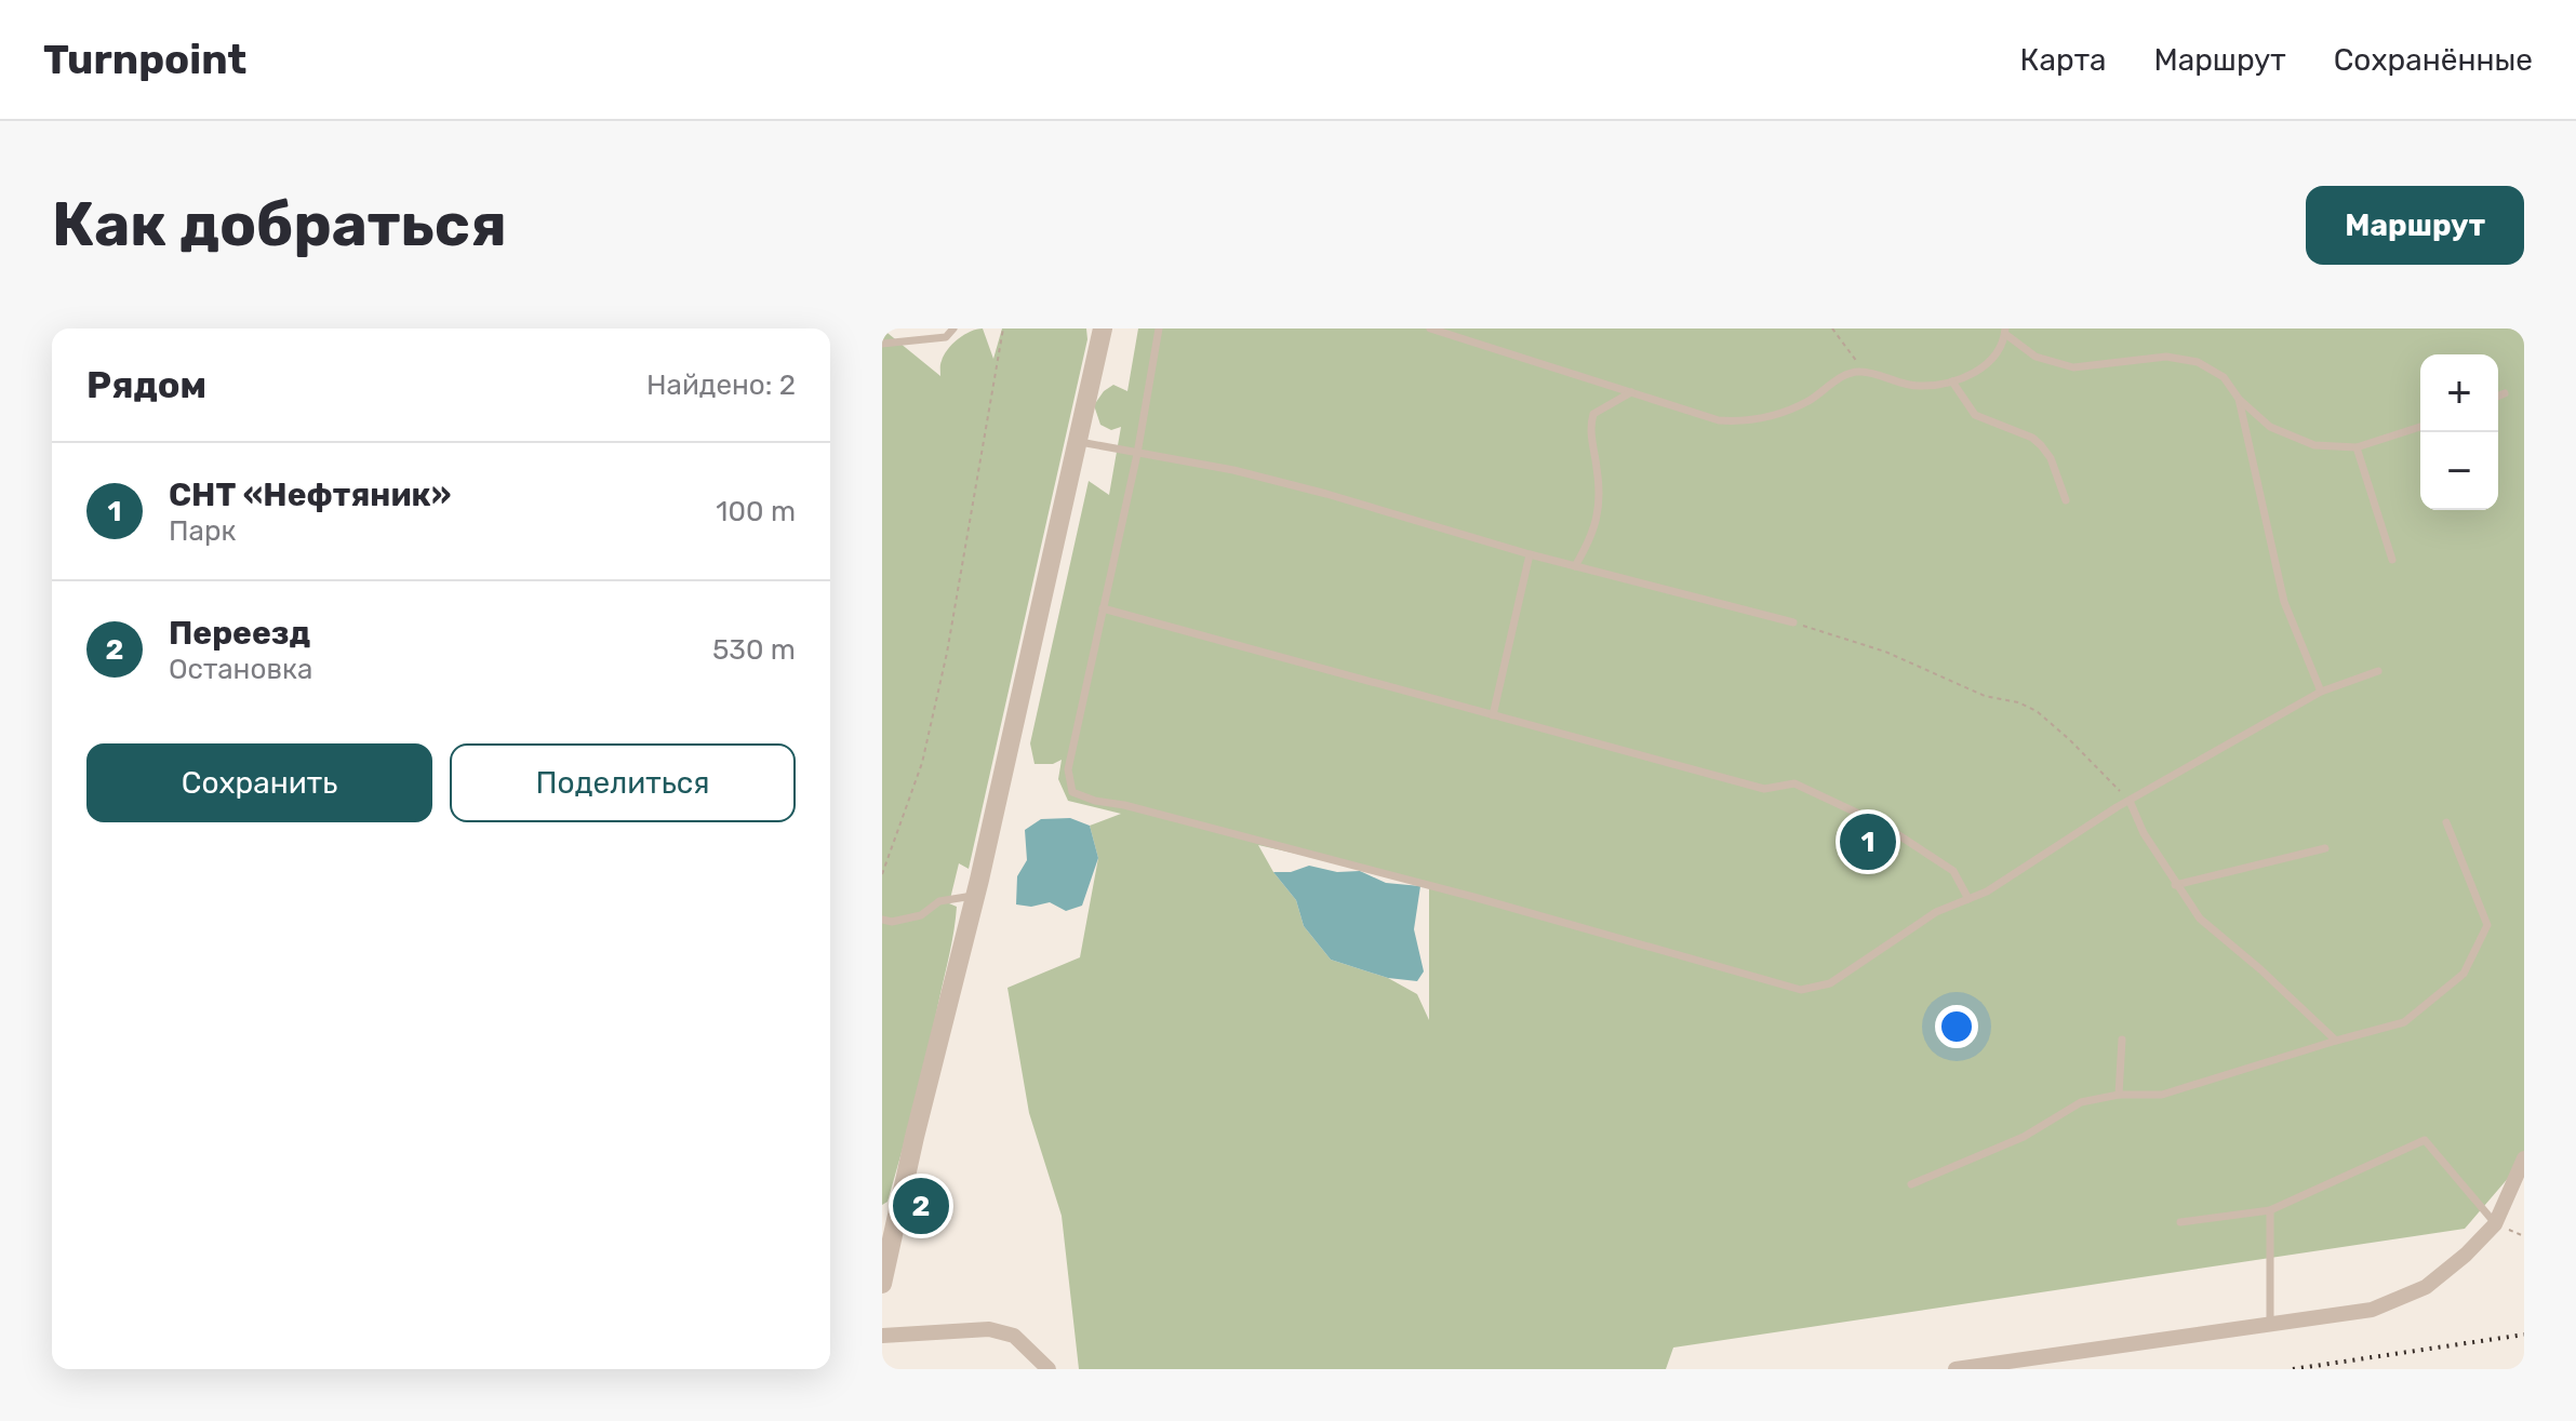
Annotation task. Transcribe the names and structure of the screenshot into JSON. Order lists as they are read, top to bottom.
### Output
{
  "page": {
    "header": "Turnpoint",
    "nav": ["Карта", "Маршрут", "Сохранённые"],
    "buttons": [
      "Маршрут",
      ["Сохранить", "Поделиться"]
    ],
    "title": "Как добраться",
    "heading": ["Рядом", "Найдено: 2"],
    "map_buttons": ["+", "−"],
    "list": [
      {
        "mark": "1",
        "name": "СНТ «Нефтяник»",
        "note": "Парк",
        "value": "100 m"
      },
      {
        "mark": "2",
        "name": "Переезд",
        "note": "Остановка",
        "value": "530 m"
      }
    ],
    "pins": ["1", "2"]
  }
}
